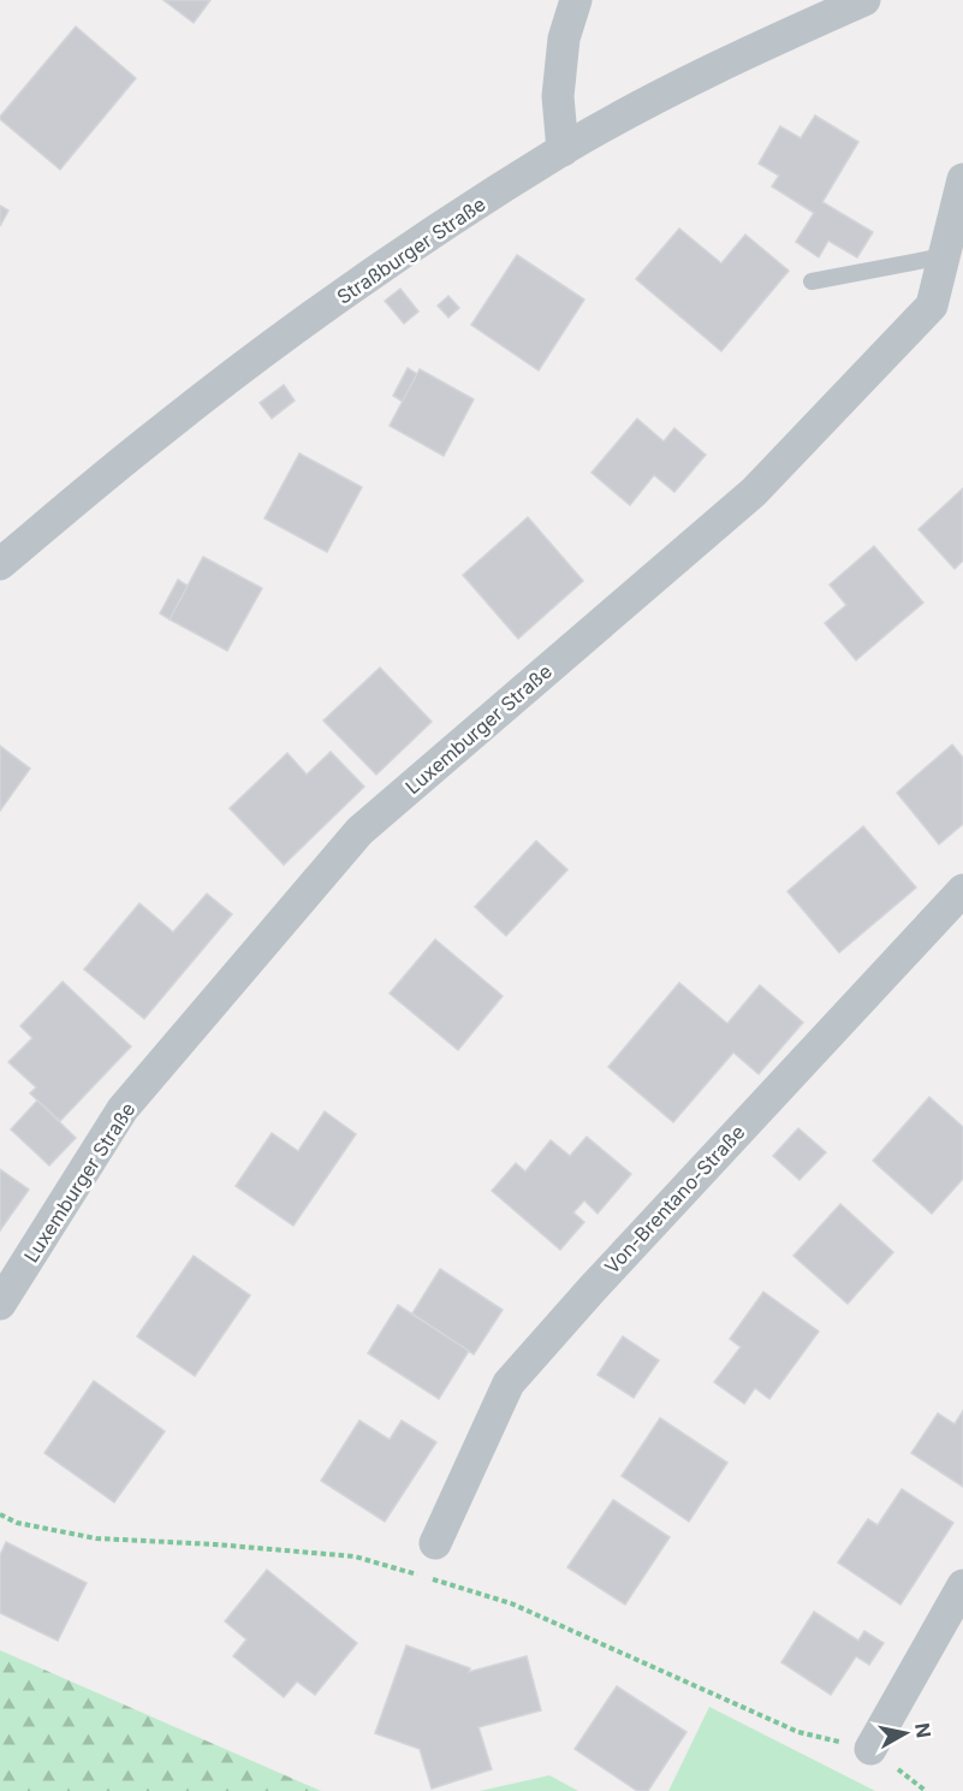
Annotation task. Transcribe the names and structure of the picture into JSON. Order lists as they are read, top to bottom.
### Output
{
  "streets": {
    "street": ["Straßburger Straße", "Luxemburger Straße", "Von-Brentano-Straße"]
  },
  "north": "right"
}
